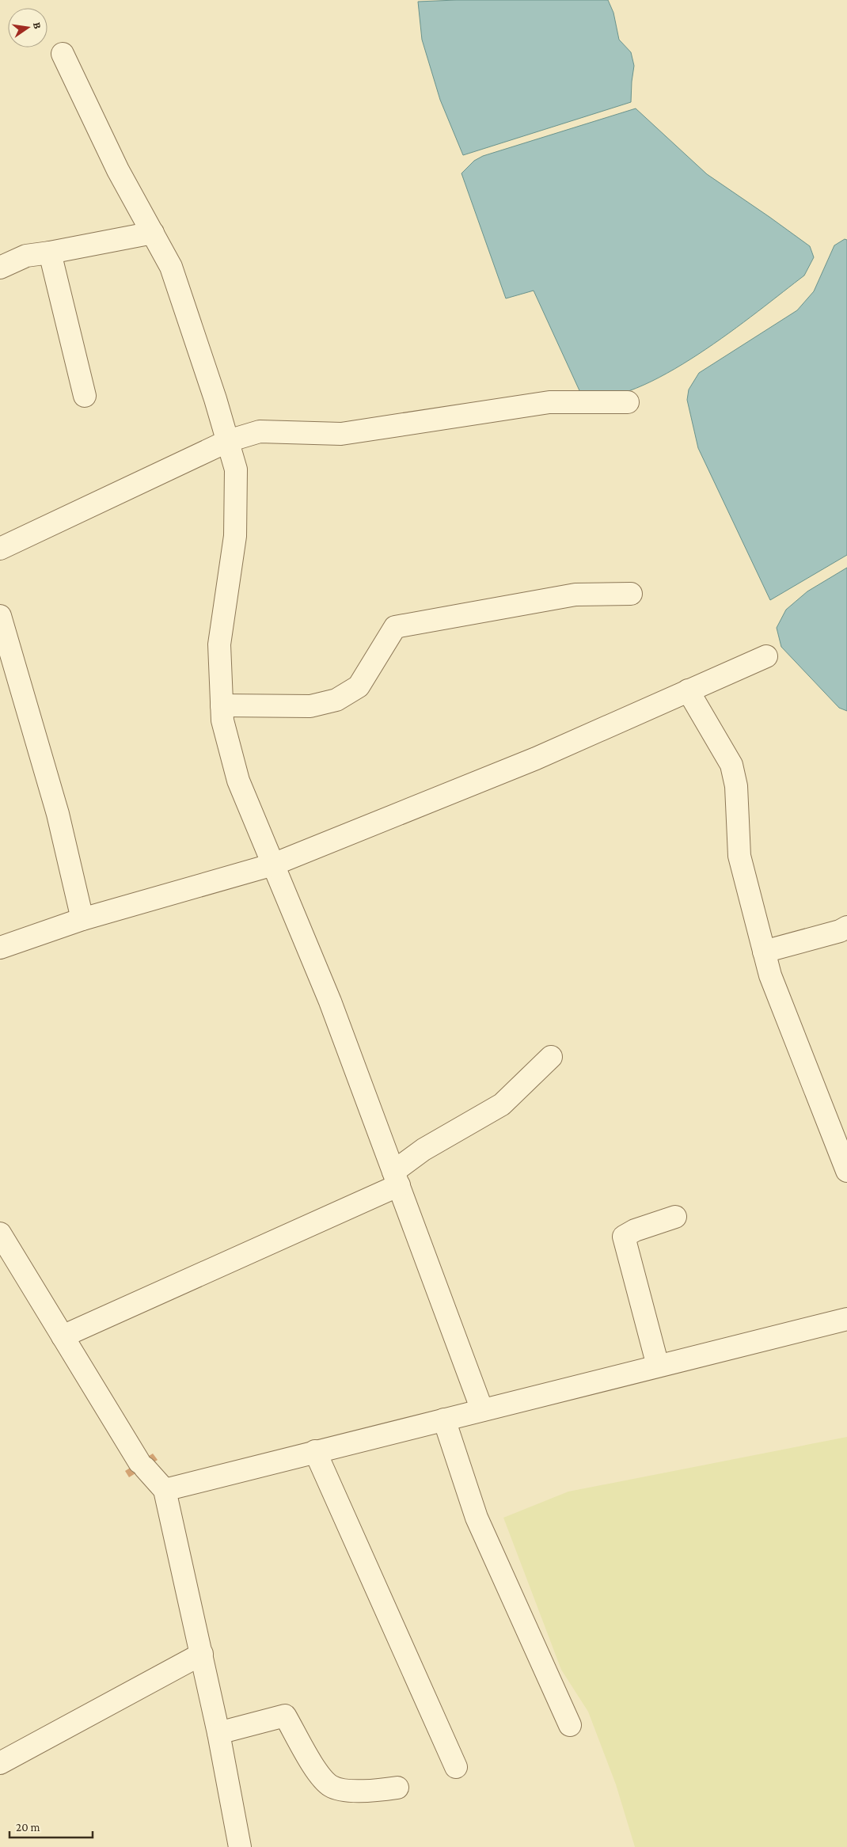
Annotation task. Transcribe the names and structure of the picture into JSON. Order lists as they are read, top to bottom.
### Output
{
  "scale_bar": "20 m",
  "north": "right"
}
